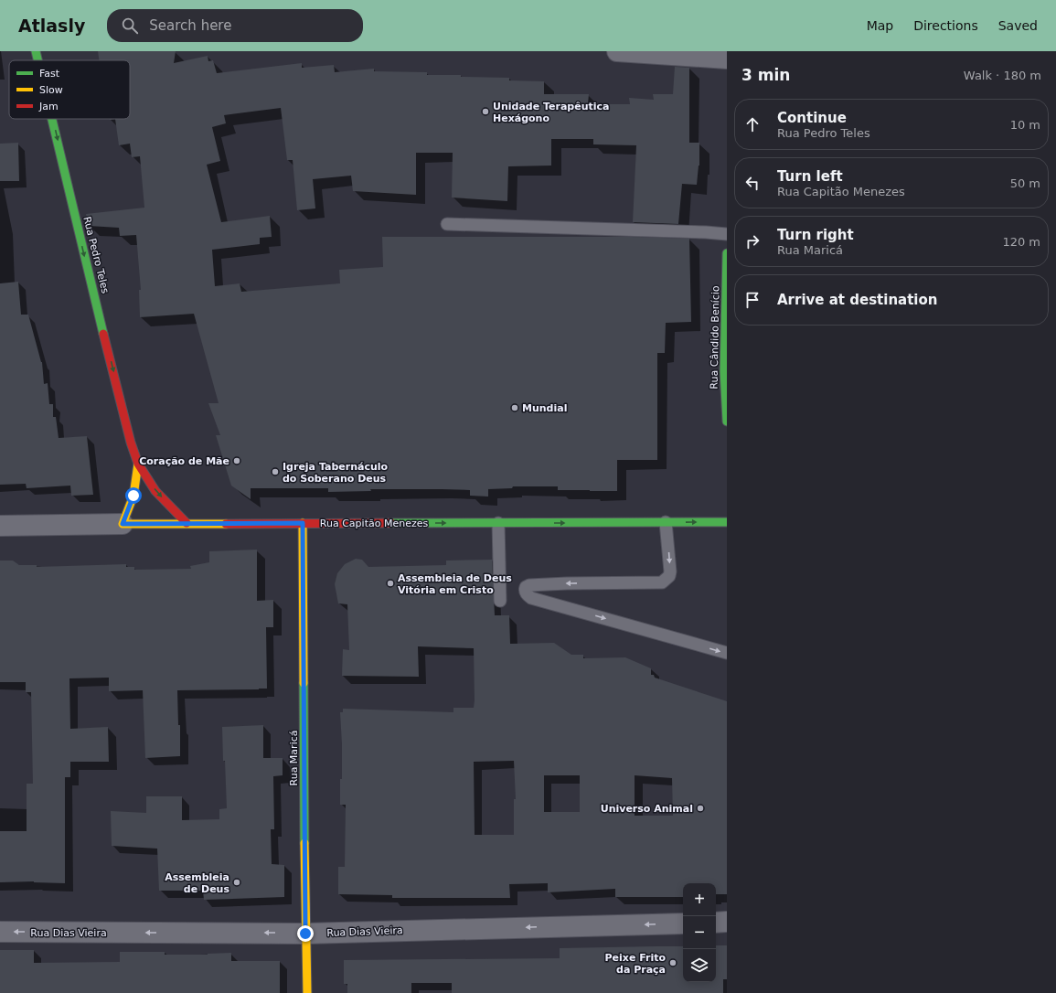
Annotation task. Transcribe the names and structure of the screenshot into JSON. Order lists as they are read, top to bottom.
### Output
{
  "streets": {
    "street": [
      "Rua Pedro Teles",
      "Rua Cândido Benício",
      "Rua Capitão Menezes",
      "Rua Maricá",
      "Rua Dias Vieira"
    ]
  },
  "crossings": [
    ["Rua Pedro Teles", "Rua Capitão Menezes"],
    ["Rua Capitão Menezes", "Rua Maricá"],
    ["Rua Maricá", "Rua Dias Vieira"]
  ],
  "one_way": ["Rua Pedro Teles", "Rua Capitão Menezes", "Rua Dias Vieira"],
  "places": [
    "Unidade Terapêutica Hexágono",
    "Mundial",
    "Coração de Mãe",
    "Igreja Tabernáculo do Soberano Deus",
    "Assembleia de Deus Vitória em Cristo",
    "Universo Animal",
    "Assembleia de Deus",
    "Peixe Frito da Praça"
  ],
  "legend": ["Fast", "Slow", "Jam"],
  "page": {
    "header": "Atlasly",
    "search": "Search here",
    "nav": ["Map", "Directions", "Saved"],
    "heading": ["3 min", "Walk · 180 m"],
    "list": [
      ["Continue", "Rua Pedro Teles", "10 m"],
      ["Turn left", "Rua Capitão Menezes", "50 m"],
      ["Turn right", "Rua Maricá", "120 m"],
      "Arrive at destination"
    ],
    "map_buttons": ["+", "−"]
  }
}
